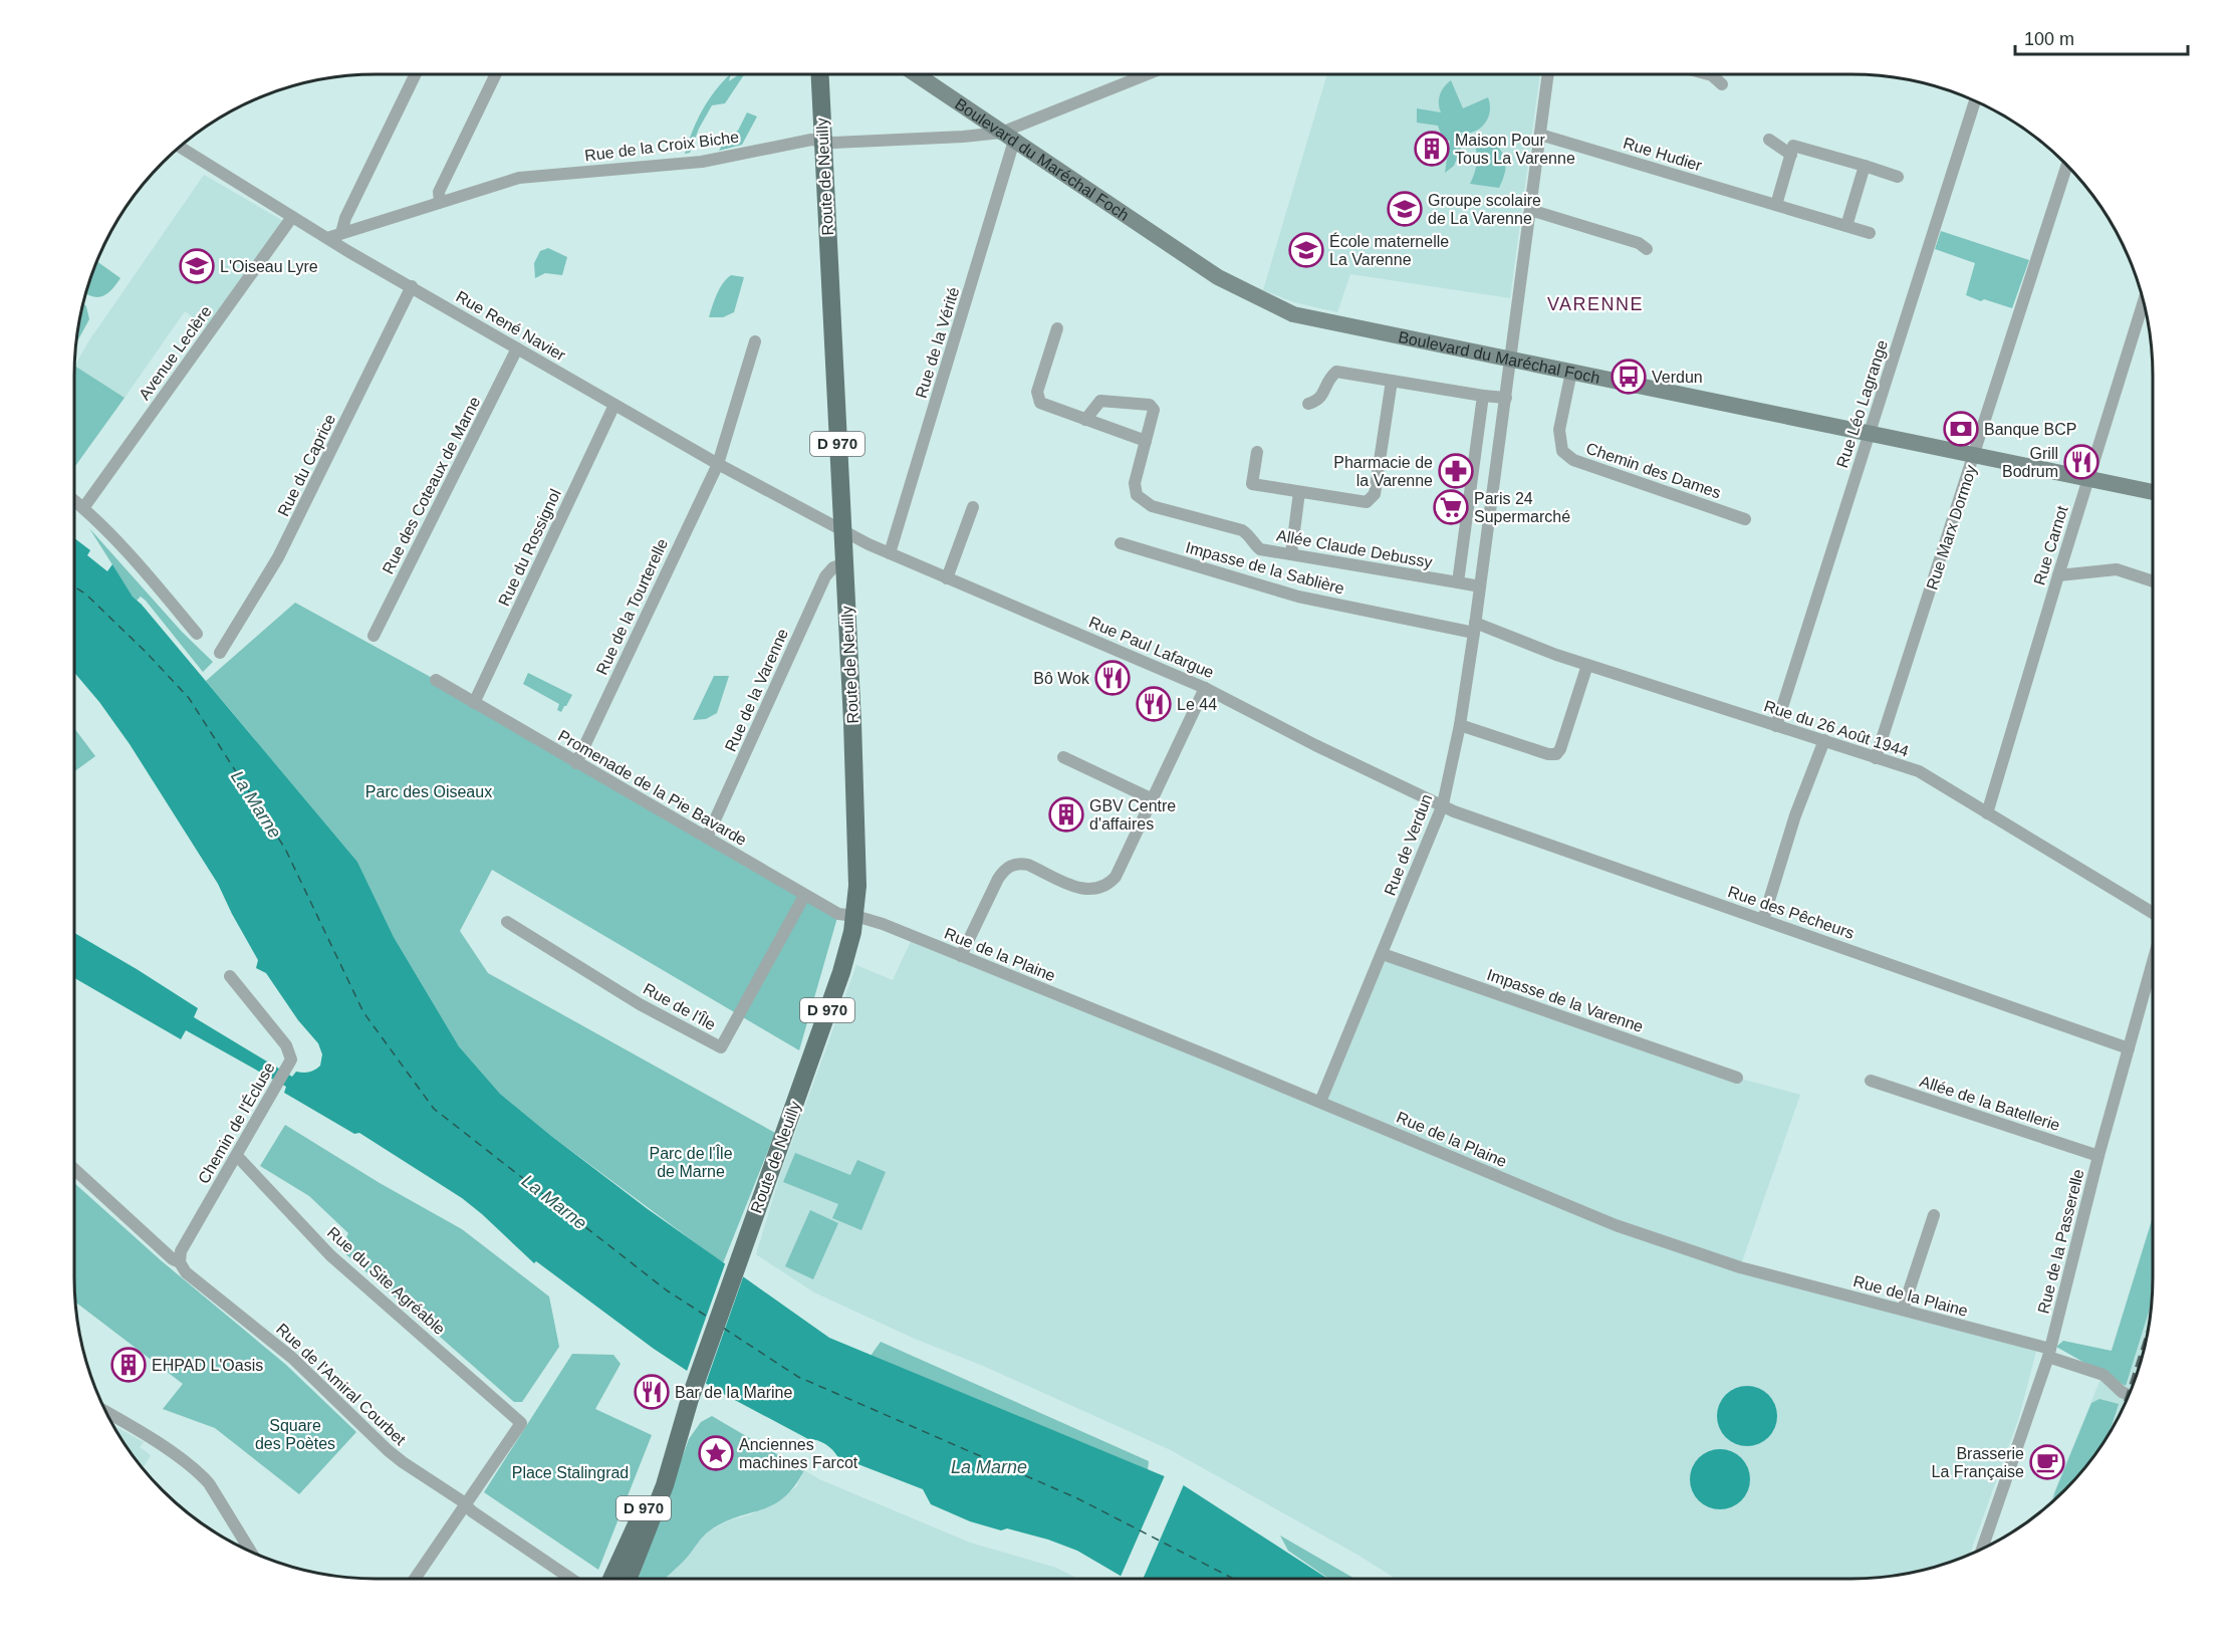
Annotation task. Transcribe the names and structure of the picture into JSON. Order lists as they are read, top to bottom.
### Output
{
  "streets": {
    "main road": ["Boulevard du Maréchal Foch", "Route de Neuilly", "D 970"],
    "street": [
      "Rue de la Croix Biche",
      "Rue Hudier",
      "Rue René Navier",
      "Rue de la Vérité",
      "Avenue Leclère",
      "Rue Léo Lagrange",
      "Rue du Caprice",
      "Chemin des Dames",
      "Rue des Coteaux de Marne",
      "Rue Marx Dormoy",
      "Rue Carnot",
      "Rue du Rossignol",
      "Allée Claude Debussy",
      "Impasse de la Sablière",
      "Rue de la Tourterelle",
      "Rue Paul Lafargue",
      "Rue de la Varenne",
      "Rue du 26 Août 1944",
      "Promenade de la Pie Bavarde",
      "Rue de Verdun",
      "Rue des Pêcheurs",
      "Rue de la Plaine",
      "Impasse de la Varenne",
      "Rue de l'Île",
      "Allée de la Batellerie",
      "Chemin de l'Écluse",
      "Rue de la Passerelle",
      "Rue du Site Agréable",
      "Rue de l'Amiral Courbet"
    ]
  },
  "crossings": [
    ["Rue de la Croix Biche", "Boulevard du Maréchal Foch"],
    ["Rue de la Croix Biche", "Route de Neuilly"],
    ["Rue de la Croix Biche", "Rue René Navier"],
    ["Rue de la Croix Biche", "Rue de la Vérité"],
    ["Rue Hudier", "Rue de Verdun"],
    ["Boulevard du Maréchal Foch", "Rue de la Vérité"],
    ["Boulevard du Maréchal Foch", "Rue Léo Lagrange"],
    ["Boulevard du Maréchal Foch", "Chemin des Dames"],
    ["Boulevard du Maréchal Foch", "Rue Marx Dormoy"],
    ["Boulevard du Maréchal Foch", "Rue Carnot"],
    ["Boulevard du Maréchal Foch", "Rue de Verdun"],
    ["Route de Neuilly", "Rue René Navier"],
    ["Route de Neuilly", "D 970"],
    ["Route de Neuilly", "Rue Paul Lafargue"],
    ["Route de Neuilly", "Rue de la Varenne"],
    ["Route de Neuilly", "Promenade de la Pie Bavarde"],
    ["Route de Neuilly", "Rue de la Plaine"],
    ["Rue René Navier", "Avenue Leclère"],
    ["Rue René Navier", "Rue du Caprice"],
    ["Rue René Navier", "Rue des Coteaux de Marne"],
    ["Rue René Navier", "Rue du Rossignol"],
    ["Rue René Navier", "Rue de la Tourterelle"],
    ["Rue René Navier", "Rue Paul Lafargue"],
    ["Rue de la Vérité", "Rue Paul Lafargue"],
    ["Rue Léo Lagrange", "Rue du 26 Août 1944"],
    ["Rue Marx Dormoy", "Rue du 26 Août 1944"],
    ["Rue Carnot", "Rue du 26 Août 1944"],
    ["Rue du Rossignol", "Promenade de la Pie Bavarde"],
    ["Impasse de la Sablière", "Rue du 26 Août 1944"],
    ["Impasse de la Sablière", "Rue de Verdun"],
    ["Rue de la Tourterelle", "Promenade de la Pie Bavarde"],
    ["Rue Paul Lafargue", "Rue de Verdun"],
    ["Rue Paul Lafargue", "Rue des Pêcheurs"],
    ["Rue de la Varenne", "Promenade de la Pie Bavarde"],
    ["Rue du 26 Août 1944", "Rue de Verdun"],
    ["Promenade de la Pie Bavarde", "Rue de la Plaine"],
    ["Promenade de la Pie Bavarde", "Rue de l'Île"],
    ["Rue de Verdun", "Rue des Pêcheurs"],
    ["Rue de Verdun", "Rue de la Plaine"],
    ["Rue de Verdun", "Impasse de la Varenne"],
    ["Rue des Pêcheurs", "Rue de la Passerelle"],
    ["Rue de la Plaine", "Rue de la Passerelle"],
    ["Allée de la Batellerie", "Rue de la Passerelle"],
    ["Chemin de l'Écluse", "Rue du Site Agréable"],
    ["Chemin de l'Écluse", "Rue de l'Amiral Courbet"],
    ["Rue du Site Agréable", "Rue de l'Amiral Courbet"]
  ],
  "districts": ["VARENNE"],
  "water": ["La Marne"],
  "parks": [
    "Parc des Oiseaux",
    "Parc de l'Île de Marne",
    "Square des Poètes",
    "Place Stalingrad"
  ],
  "places": {
    "building": ["Maison Pour Tous La Varenne", "GBV Centre d'affaires", "EHPAD L'Oasis"],
    "school or university": ["Groupe scolaire de La Varenne", "École maternelle La Varenne", "L'Oiseau Lyre"],
    "bus stop": ["Verdun"],
    "bank": ["Banque BCP"],
    "restaurant": [
      "Grill Bodrum",
      "Bô Wok",
      "Le 44",
      "Bar de la Marine"
    ],
    "pharmacy": ["Pharmacie de la Varenne"],
    "supermarket": ["Paris 24 Supermarché"],
    "place": ["Anciennes machines Farcot"],
    "cafe": ["Brasserie La Française"]
  },
  "scale_bar": "100 m"
}
